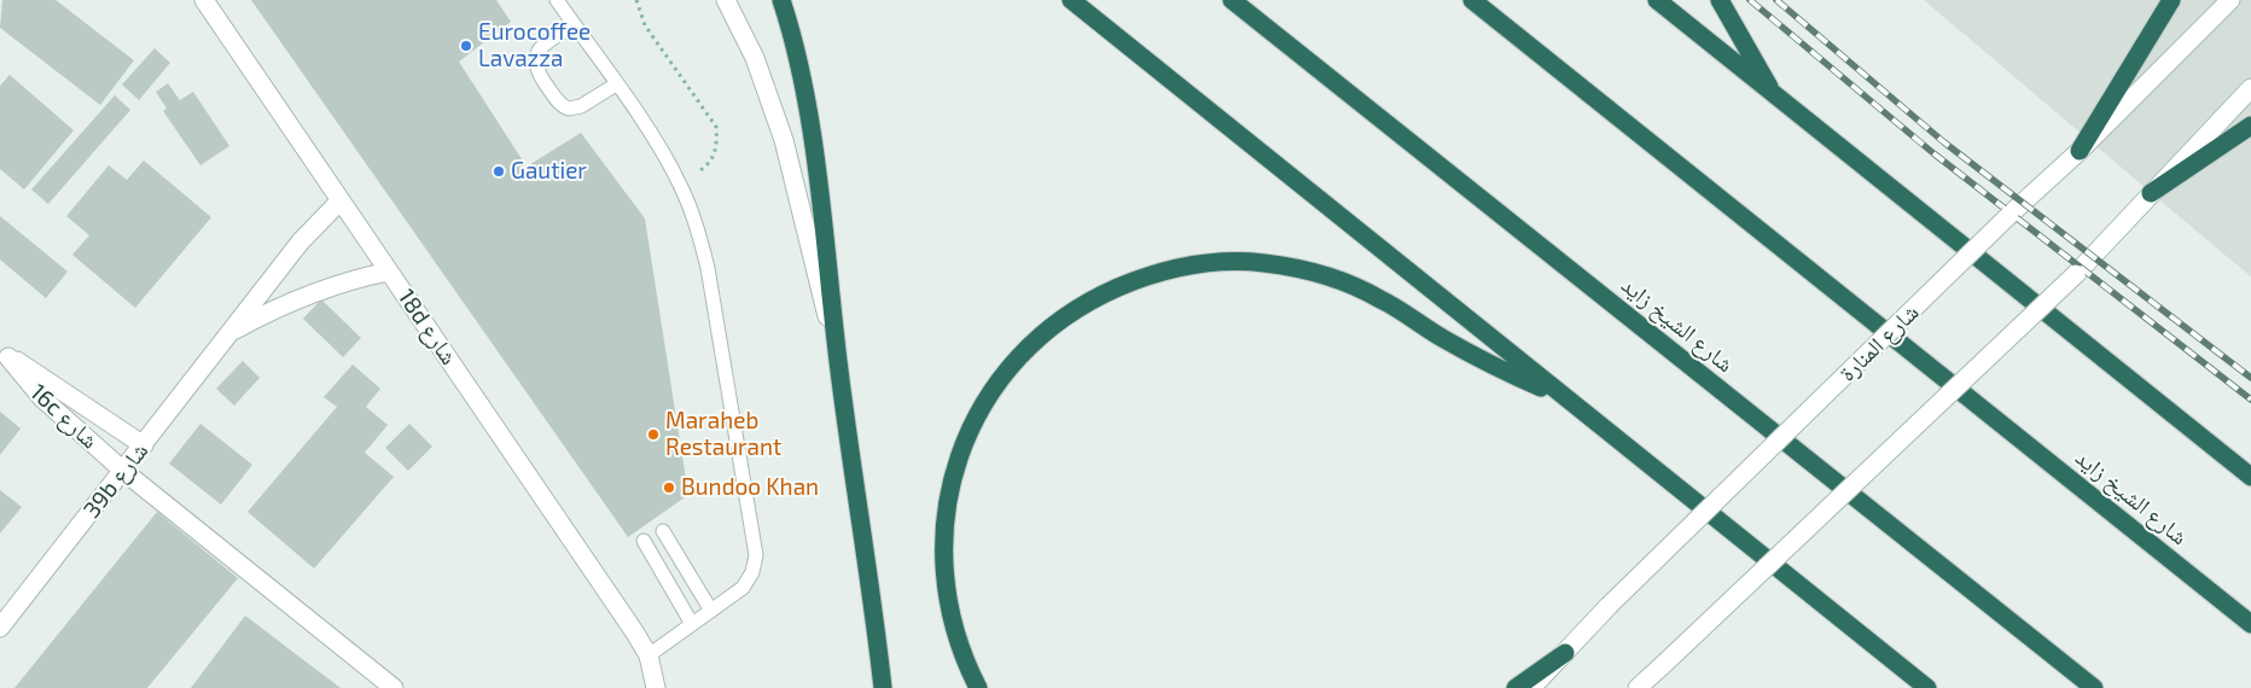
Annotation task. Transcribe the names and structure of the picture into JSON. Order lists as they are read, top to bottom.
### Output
{
  "streets": {
    "highway": ["شارع الشيخ زايد"],
    "street": [
      "18d شارع",
      "شارع المنارة",
      "16c شارع",
      "39b شارع"
    ]
  },
  "crossings": [
    ["18d شارع", "39b شارع"],
    ["16c شارع", "39b شارع"]
  ],
  "places": [
    "Eurocoffee Lavazza",
    "Gautier",
    "Maraheb Restaurant",
    "Bundoo Khan"
  ]
}
